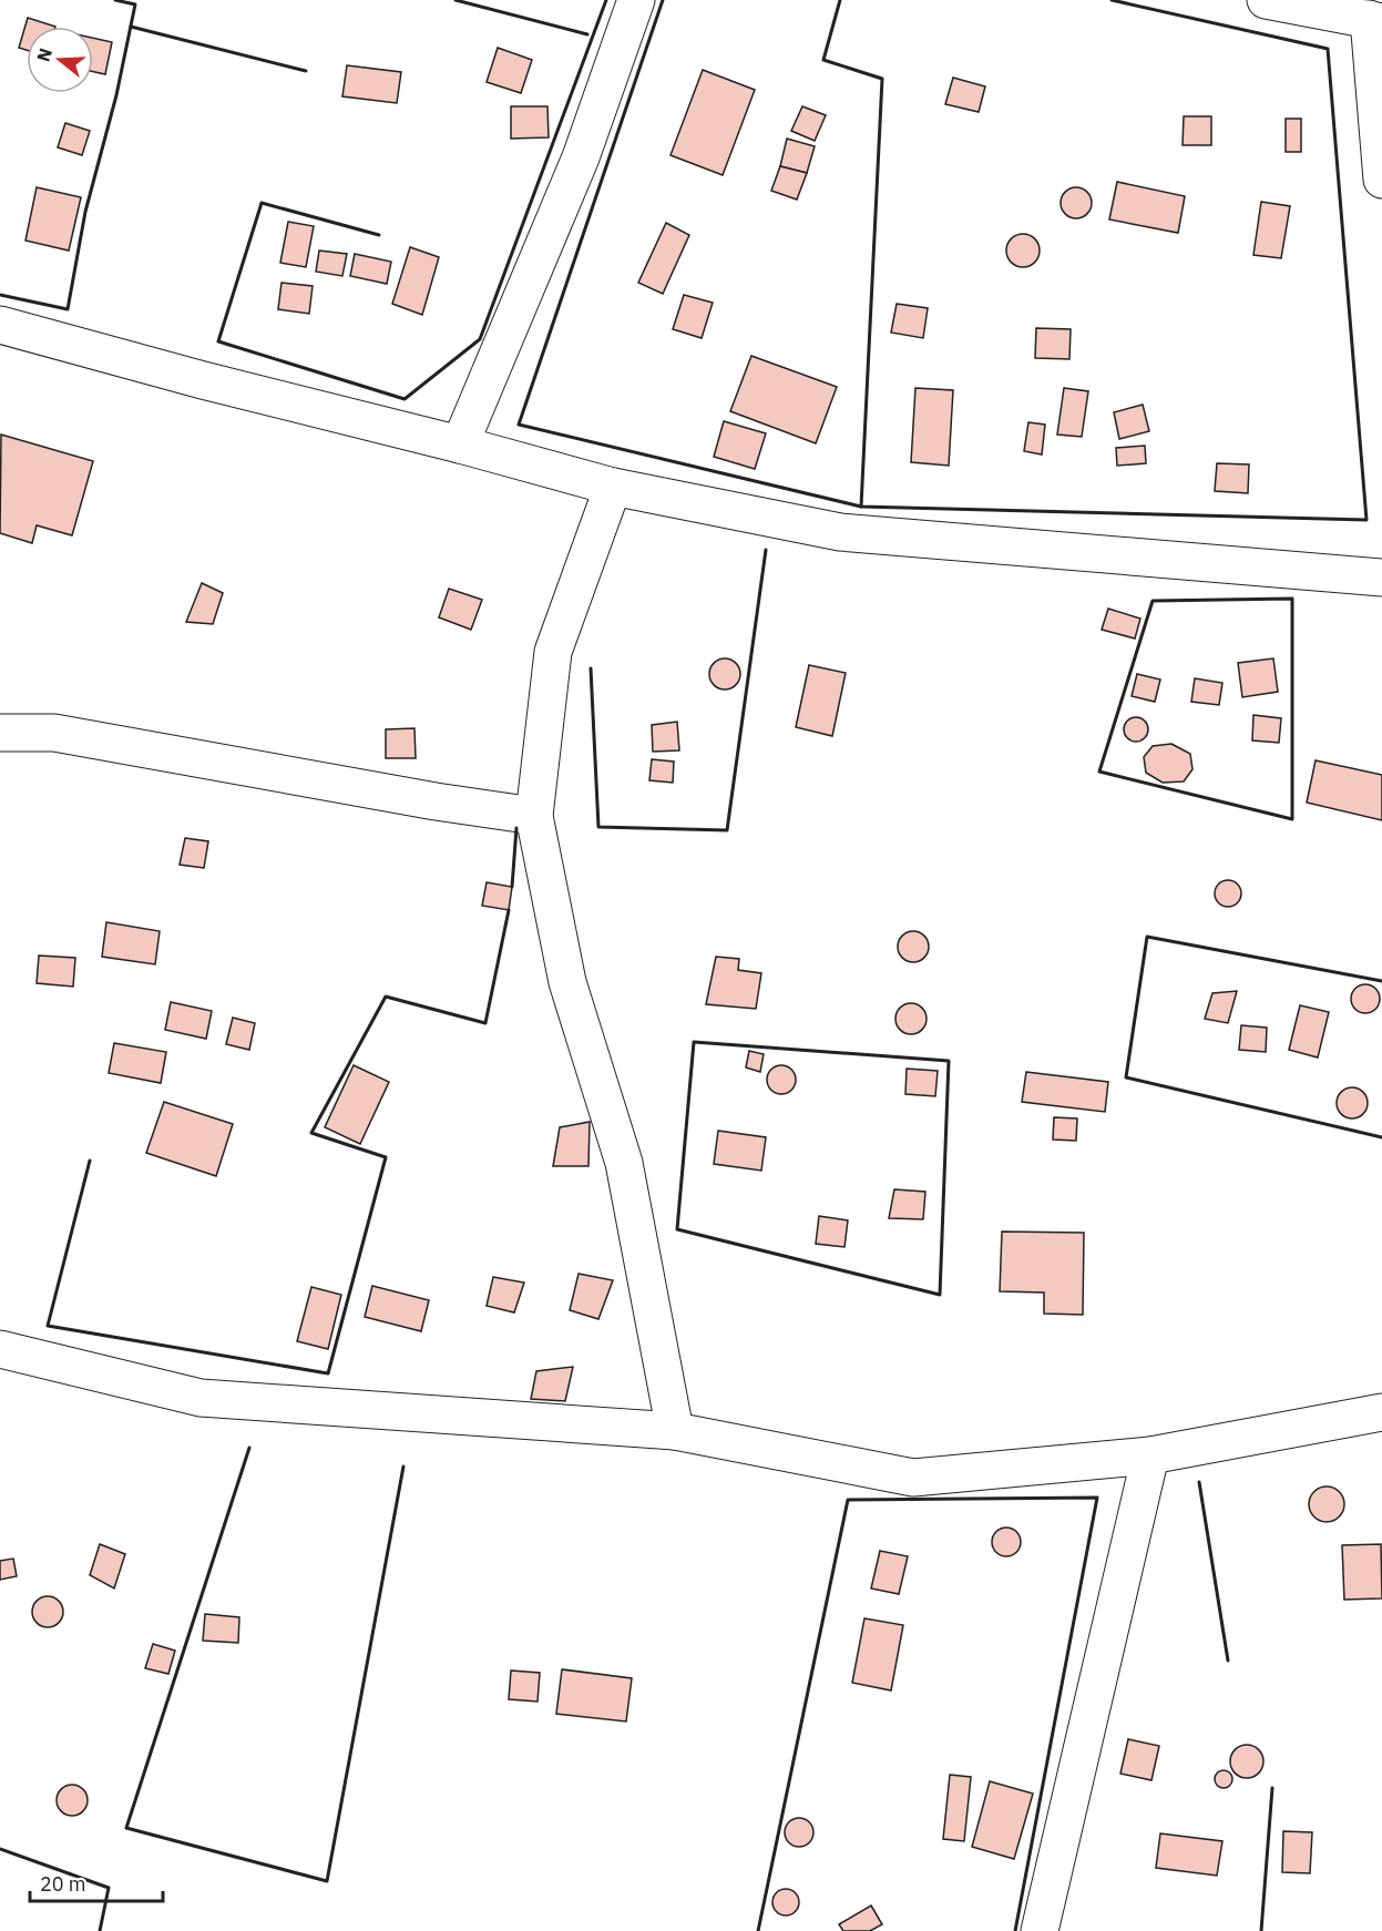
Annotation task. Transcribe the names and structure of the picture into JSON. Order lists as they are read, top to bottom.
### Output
{
  "scale_bar": "20 m",
  "north": "left"
}
